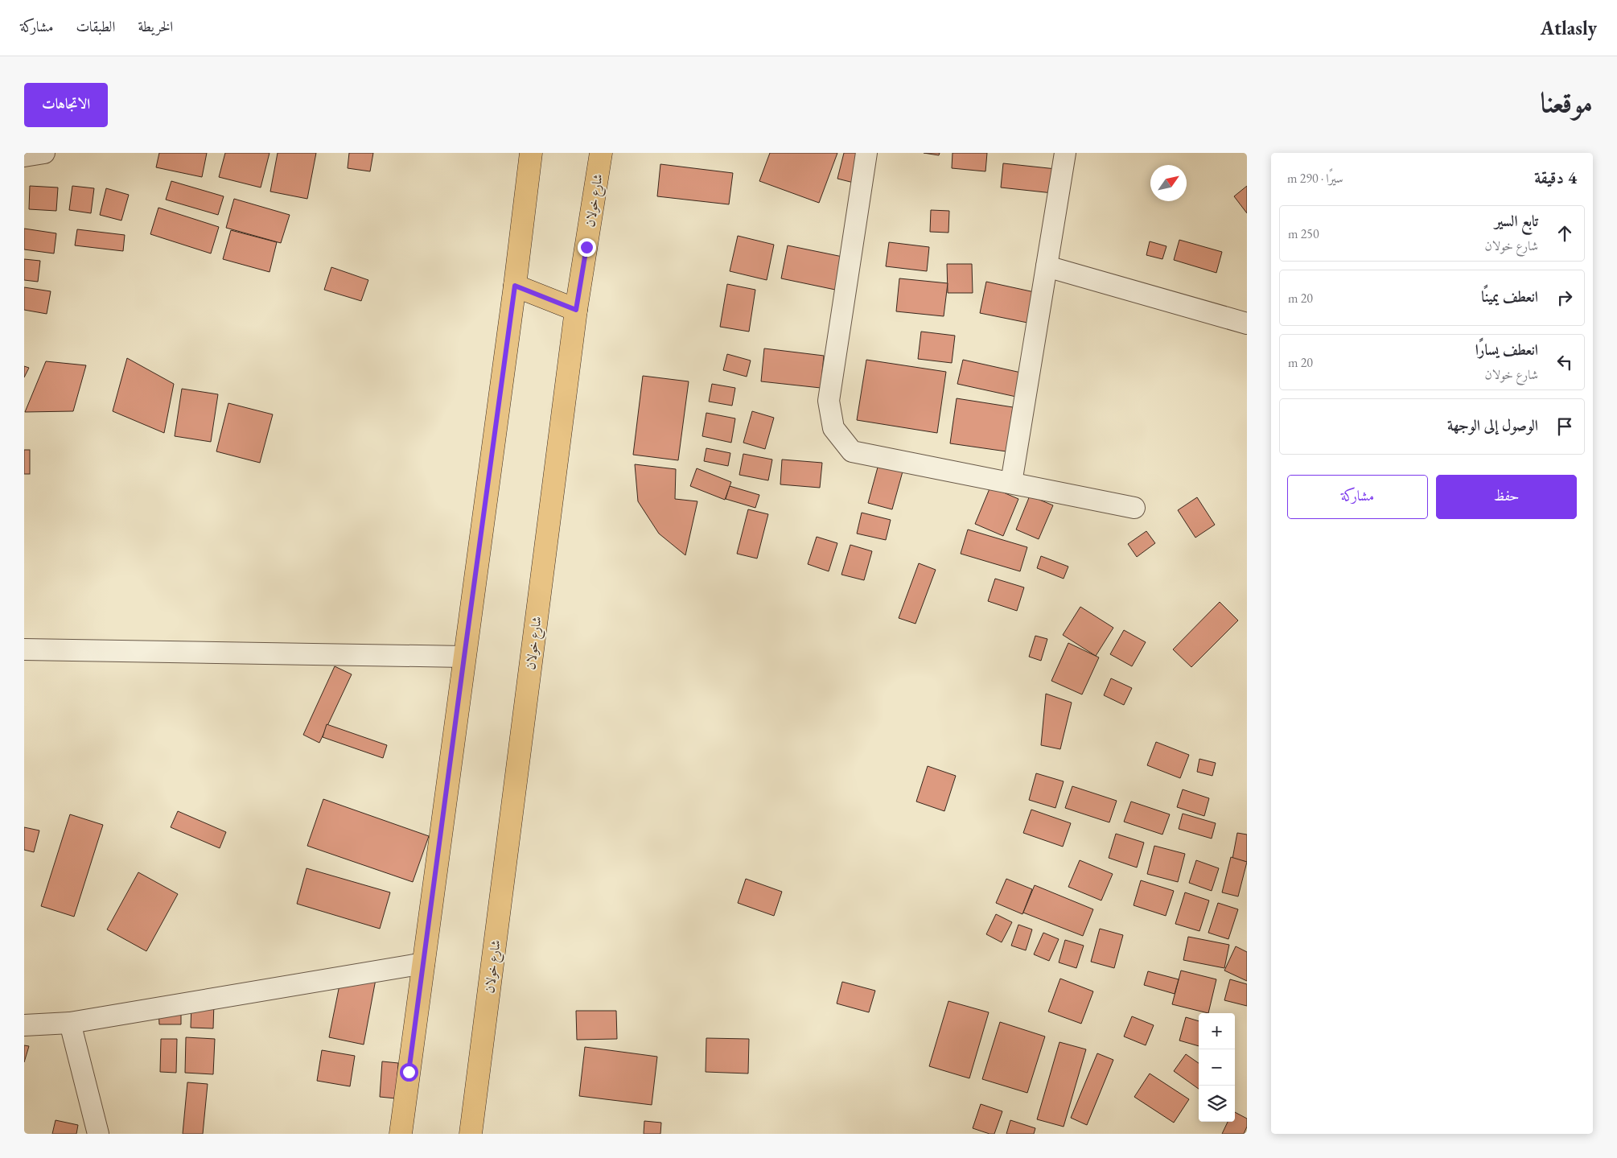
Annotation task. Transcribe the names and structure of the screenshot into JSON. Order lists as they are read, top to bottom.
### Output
{
  "streets": {
    "main road": ["شارع خولان"]
  },
  "north": "top right",
  "page": {
    "header": "Atlasly",
    "nav": ["الخريطة", "الطبقات", "مشاركة"],
    "title": "موقعنا",
    "buttons": [
      "الاتجاهات",
      ["حفظ", "مشاركة"]
    ],
    "heading": ["4 دقيقة", "سيرًا · 290 m"],
    "list": [
      ["تابع السير", "شارع خولان", "250 m"],
      ["انعطف يمينًا", "20 m"],
      ["انعطف يسارًا", "شارع خولان", "20 m"],
      "الوصول إلى الوجهة"
    ],
    "map_buttons": ["+", "−"]
  }
}
